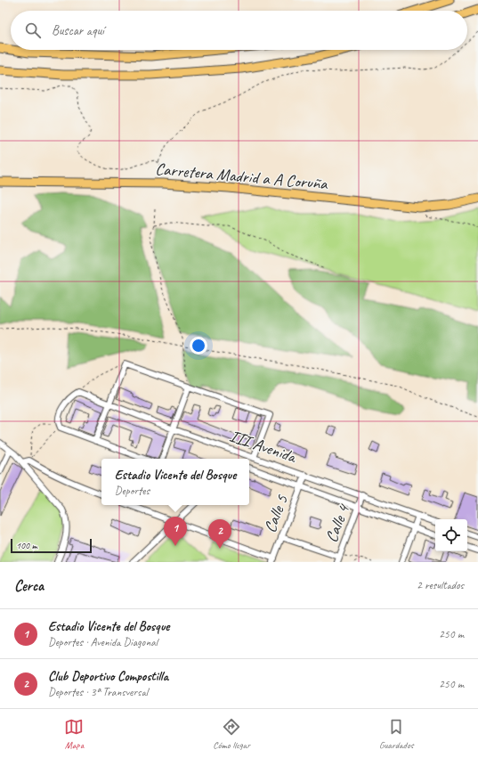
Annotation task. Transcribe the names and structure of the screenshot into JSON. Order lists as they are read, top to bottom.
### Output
{
  "streets": {
    "highway": ["Carretera Madrid a A Coruña"],
    "street": ["III Avenida", "Calle 5", "Calle 4"]
  },
  "crossings": [
    ["III Avenida", "Calle 5"],
    ["III Avenida", "Calle 4"]
  ],
  "scale_bar": "100 m",
  "page": {
    "search": "Buscar aquí",
    "popup": ["Estadio Vicente del Bosque", "Deportes"],
    "pins": ["1", "2"],
    "scale": "100 m",
    "heading": ["Cerca", "2 resultados"],
    "list": [
      {
        "mark": "1",
        "name": "Estadio Vicente del Bosque",
        "note": "Deportes · Avenida Diagonal",
        "value": "250 m"
      },
      {
        "mark": "2",
        "name": "Club Deportivo Compostilla",
        "note": "Deportes · 3ª Transversal",
        "value": "250 m"
      }
    ],
    "nav": ["Mapa", "Cómo llegar", "Guardados"]
  }
}
